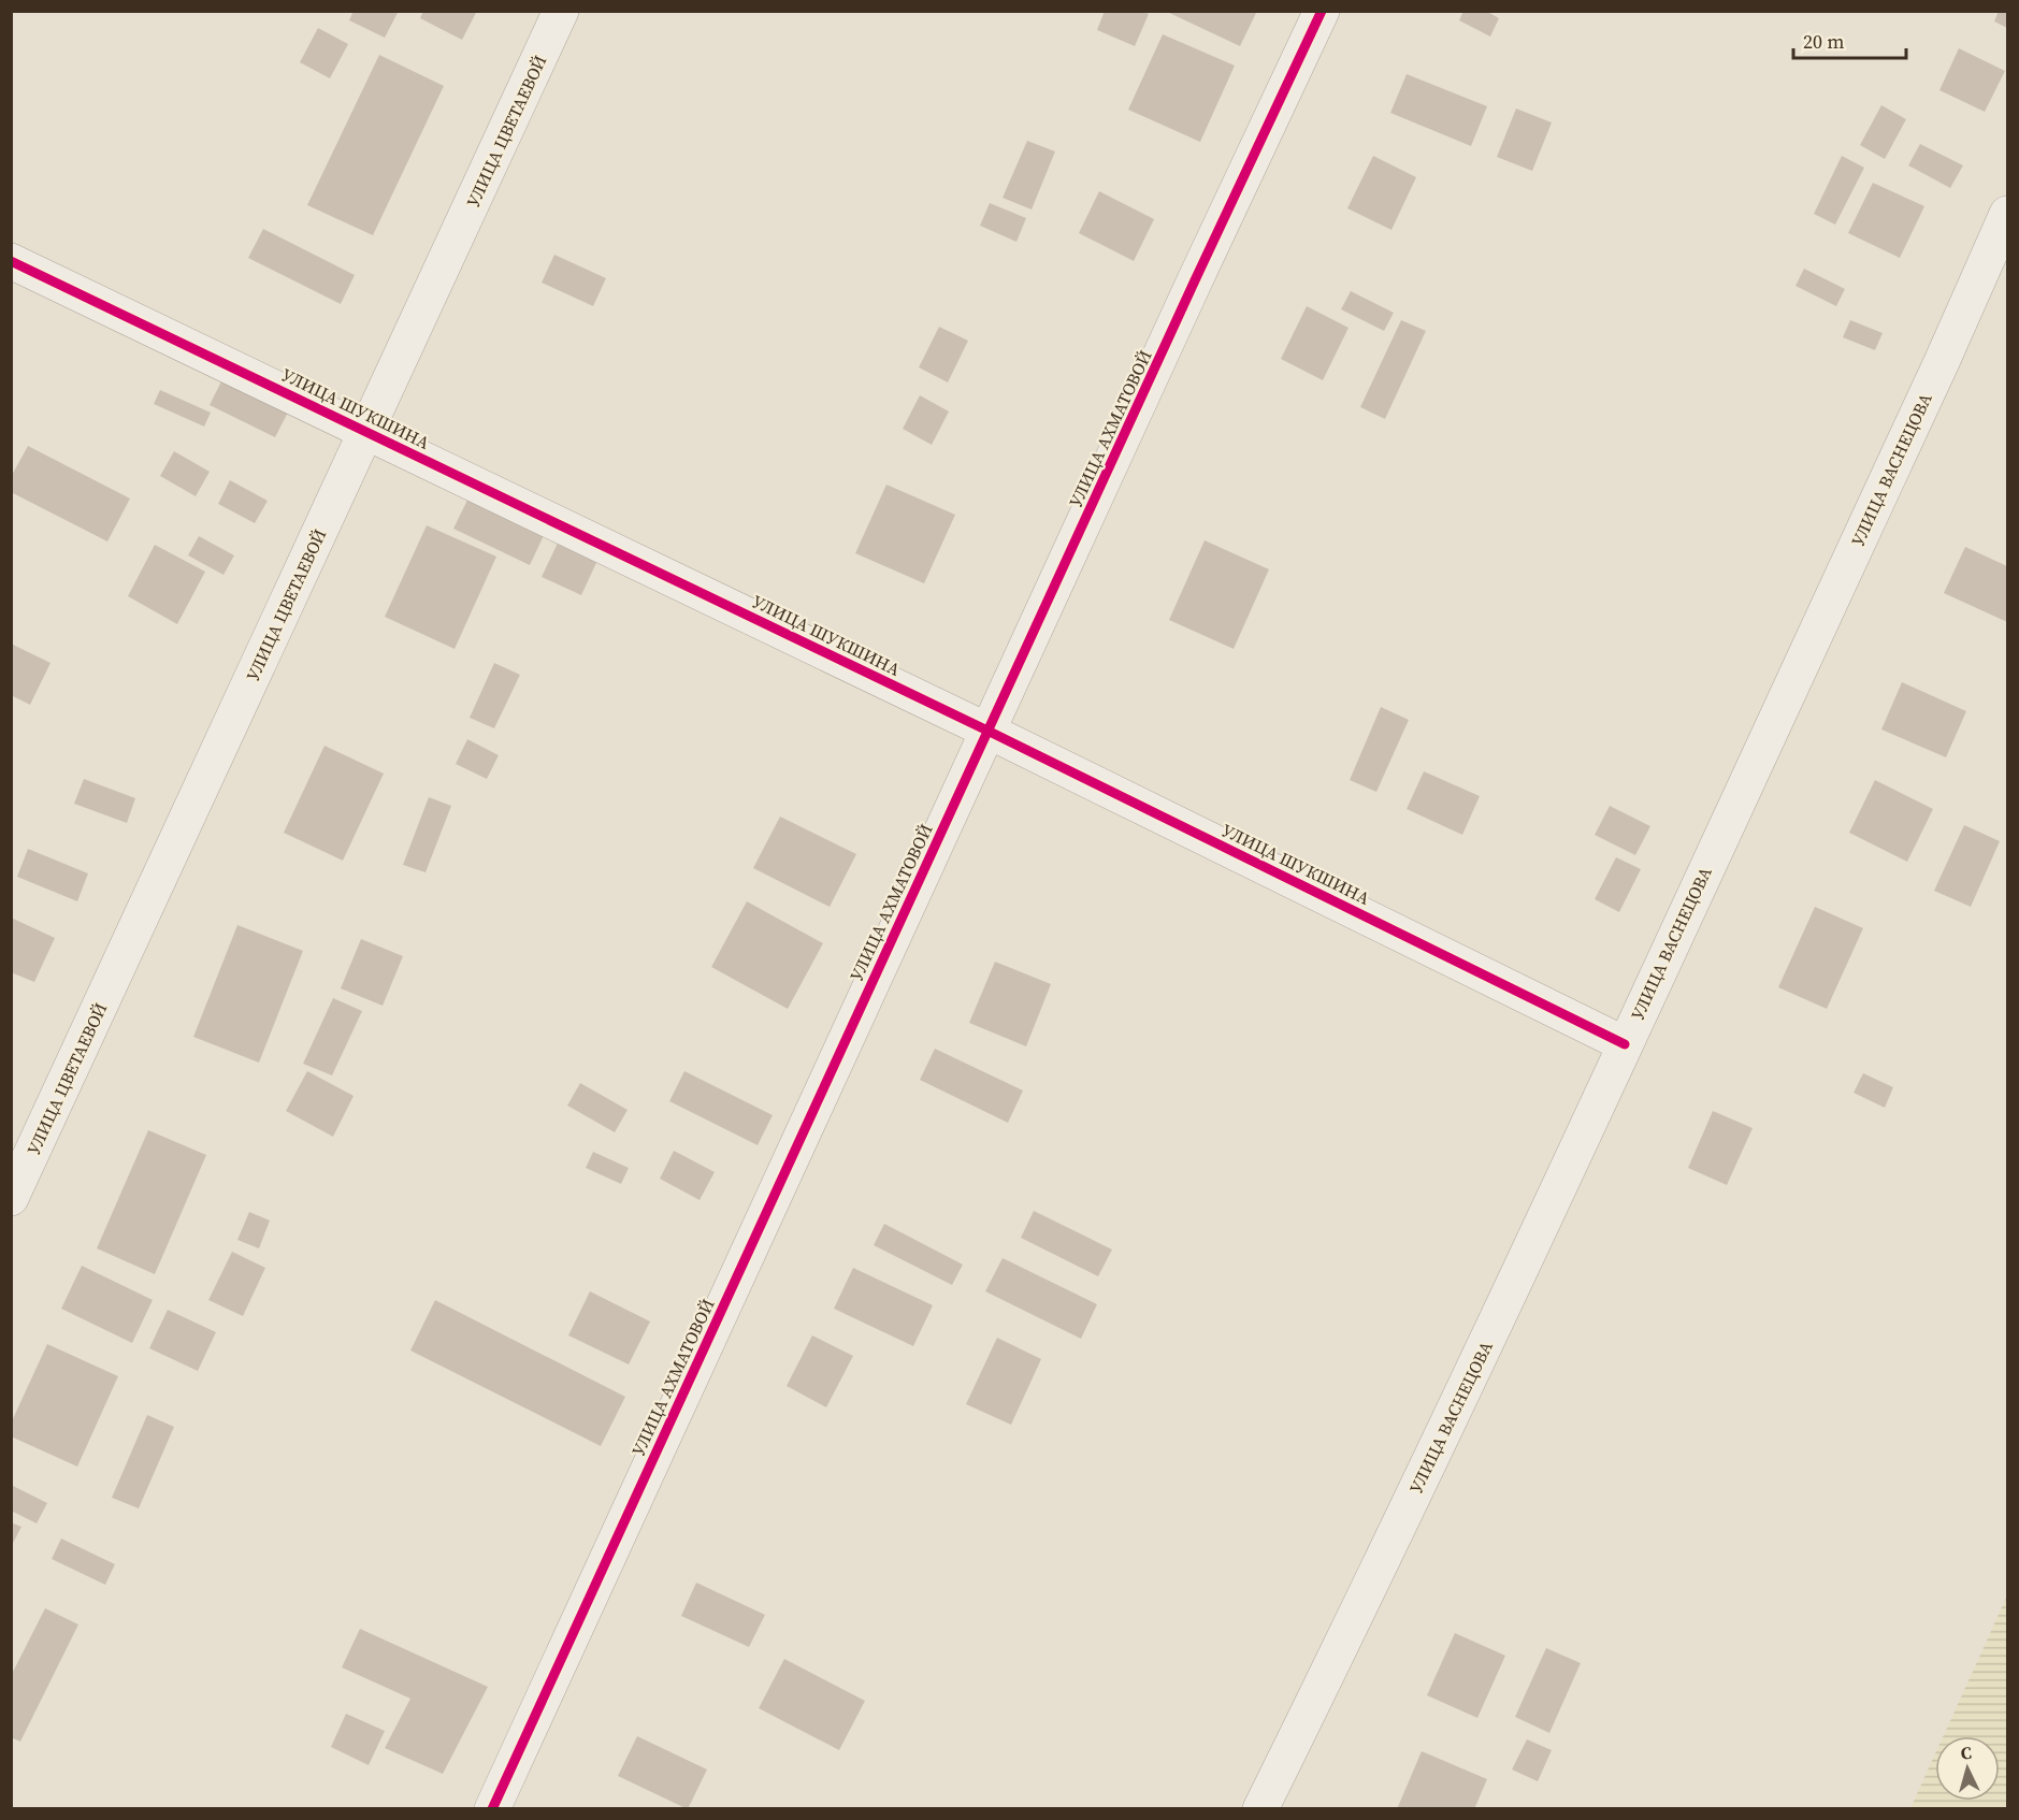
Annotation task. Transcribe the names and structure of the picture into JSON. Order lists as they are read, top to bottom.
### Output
{
  "streets": {
    "street": [
      "УЛИЦА ЦВЕТАЕВОЙ",
      "УЛИЦА ШУКШИНА",
      "УЛИЦА АХМАТОВОЙ",
      "УЛИЦА ВАСНЕЦОВА"
    ]
  },
  "crossings": [
    ["УЛИЦА ЦВЕТАЕВОЙ", "УЛИЦА ШУКШИНА"],
    ["УЛИЦА ШУКШИНА", "УЛИЦА АХМАТОВОЙ"],
    ["УЛИЦА ШУКШИНА", "УЛИЦА ВАСНЕЦОВА"]
  ],
  "scale_bar": "20 m",
  "north": "top"
}
